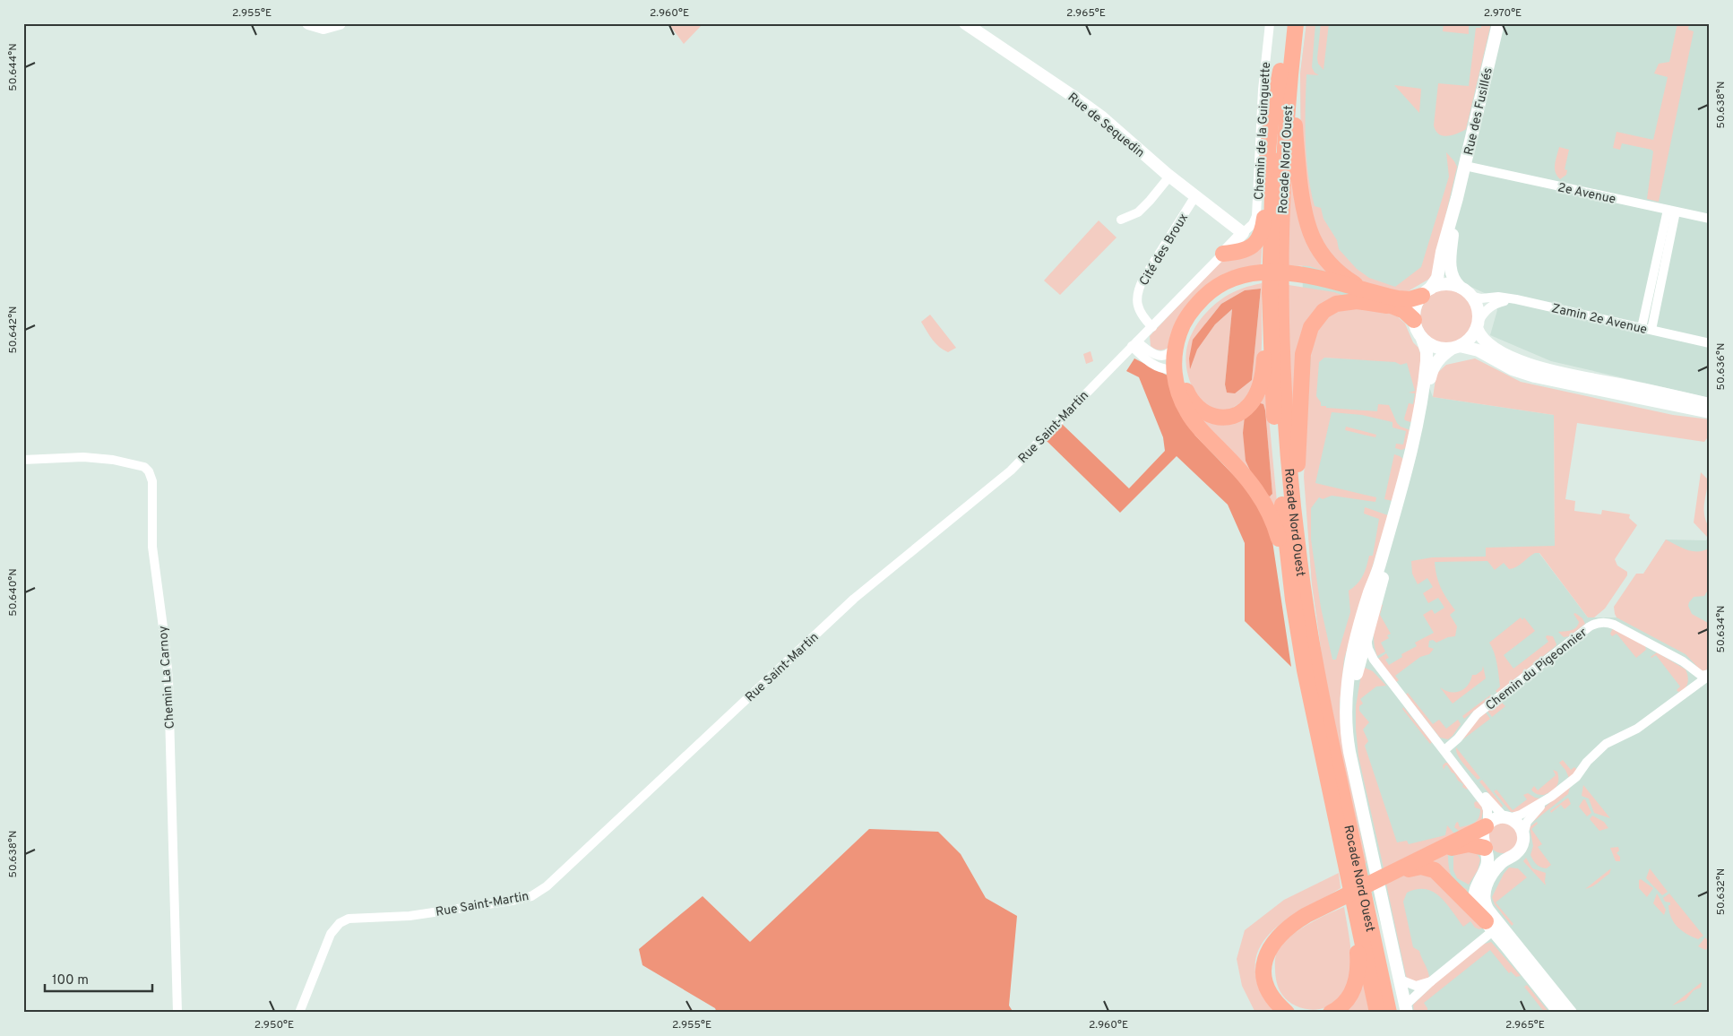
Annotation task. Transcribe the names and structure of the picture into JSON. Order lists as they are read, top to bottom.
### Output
{
  "streets": {
    "highway": ["Rocade Nord Ouest"],
    "main road": ["Rue des Fusillés", "Rue de Sequedin"],
    "street": [
      "Chemin de la Guinguette",
      "2e Avenue",
      "Cité des Broux",
      "Zamin 2e Avenue",
      "Rue Saint-Martin",
      "Chemin du Pigeonnier",
      "Chemin La Carnoy"
    ]
  },
  "crossings": [
    ["Rue des Fusillés", "2e Avenue"],
    ["Rue de Sequedin", "Chemin de la Guinguette"],
    ["Rue de Sequedin", "Cité des Broux"],
    ["Cité des Broux", "Rue Saint-Martin"]
  ],
  "scale_bar": "100 m",
  "coordinates": [
    "2.955°E",
    "2.960°E",
    "2.965°E",
    "2.970°E",
    "50.644°N",
    "50.638°N",
    "50.642°N",
    "50.636°N",
    "50.640°N",
    "50.634°N",
    "50.632°N",
    "2.950°E"
  ]
}
